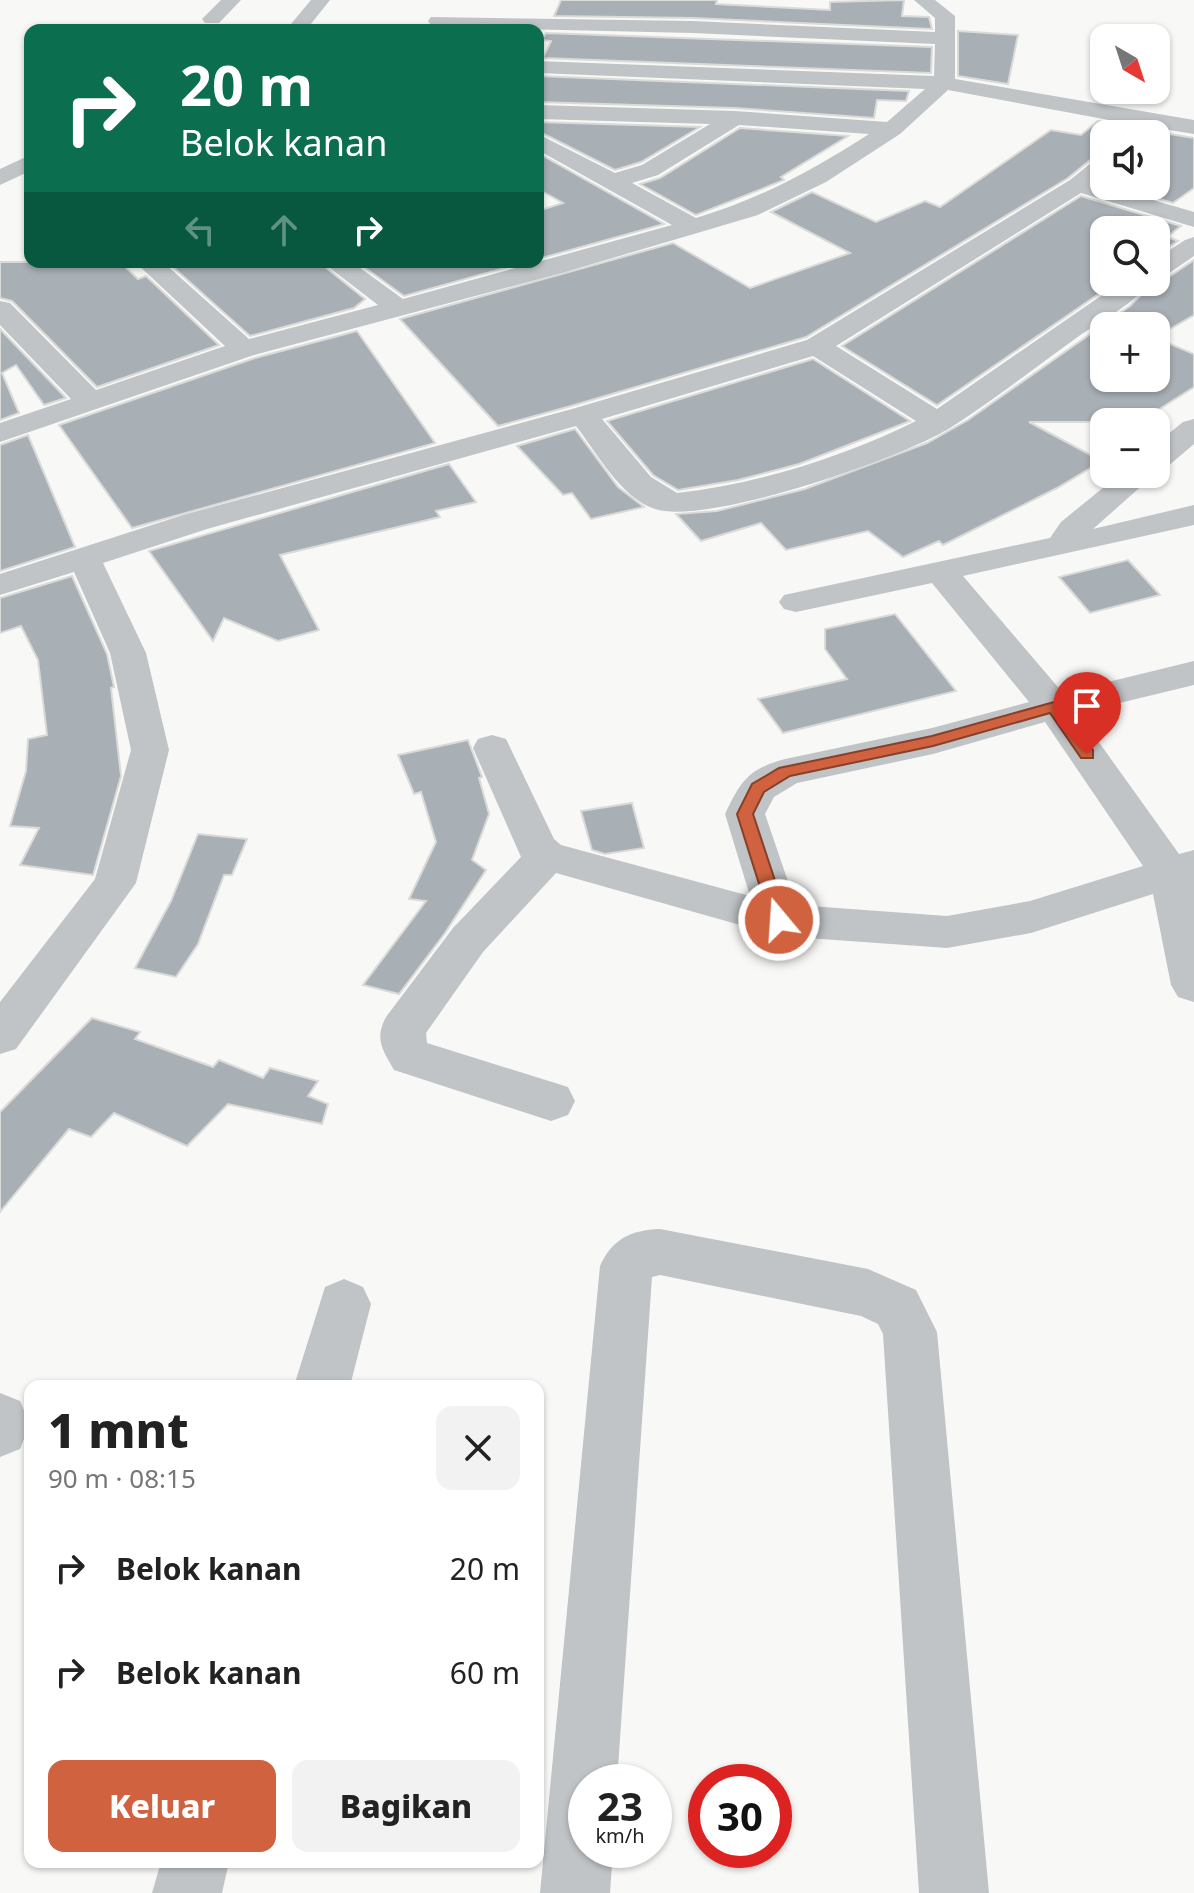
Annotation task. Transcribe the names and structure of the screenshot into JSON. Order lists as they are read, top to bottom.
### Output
{
  "north": "bottom right",
  "page": {
    "map_buttons": ["+", "−"],
    "turn": ["20 m", "Belok kanan"],
    "heading": ["1 mnt", "90 m · 08:15"],
    "list": [
      {
        "name": "Belok kanan",
        "value": "20 m"
      },
      {
        "name": "Belok kanan",
        "value": "60 m"
      }
    ],
    "buttons": ["Keluar", "Bagikan"],
    "speed": "23 km/h",
    "limit": "30"
  }
}
